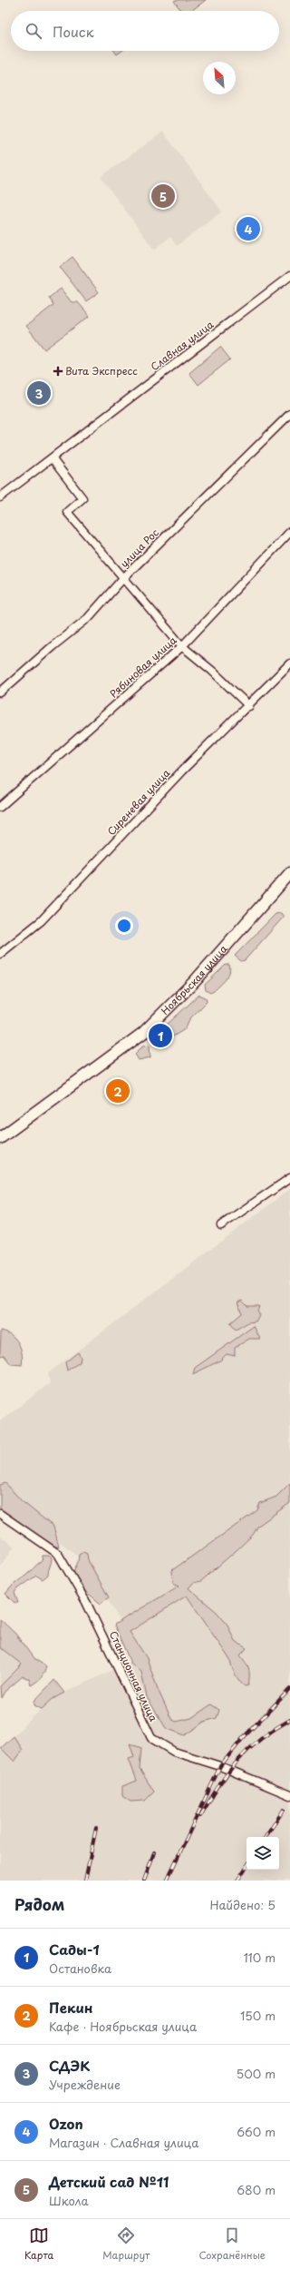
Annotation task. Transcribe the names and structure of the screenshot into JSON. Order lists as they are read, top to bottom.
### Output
{
  "streets": {
    "highway": ["Ноябрьская улица"],
    "street": [
      "Славная улица",
      "улица Рос",
      "Рябиновая улица",
      "Сиреневая улица",
      "Станционная улица"
    ]
  },
  "places": {
    "health": ["Вита Экспресс"]
  },
  "north": "top left",
  "page": {
    "search": "Поиск",
    "pins": [
      "5",
      "4",
      "3",
      "1",
      "2"
    ],
    "heading": ["Рядом", "Найдено: 5"],
    "list": [
      {
        "mark": "1",
        "name": "Сады-1",
        "note": "Остановка",
        "value": "110 m"
      },
      {
        "mark": "2",
        "name": "Пекин",
        "note": "Кафе · Ноябрьская улица",
        "value": "150 m"
      },
      {
        "mark": "3",
        "name": "СДЭК",
        "note": "Учреждение",
        "value": "500 m"
      },
      {
        "mark": "4",
        "name": "Ozon",
        "note": "Магазин · Славная улица",
        "value": "660 m"
      },
      {
        "mark": "5",
        "name": "Детский сад №11",
        "note": "Школа",
        "value": "680 m"
      }
    ],
    "nav": ["Карта", "Маршрут", "Сохранённые"]
  }
}
